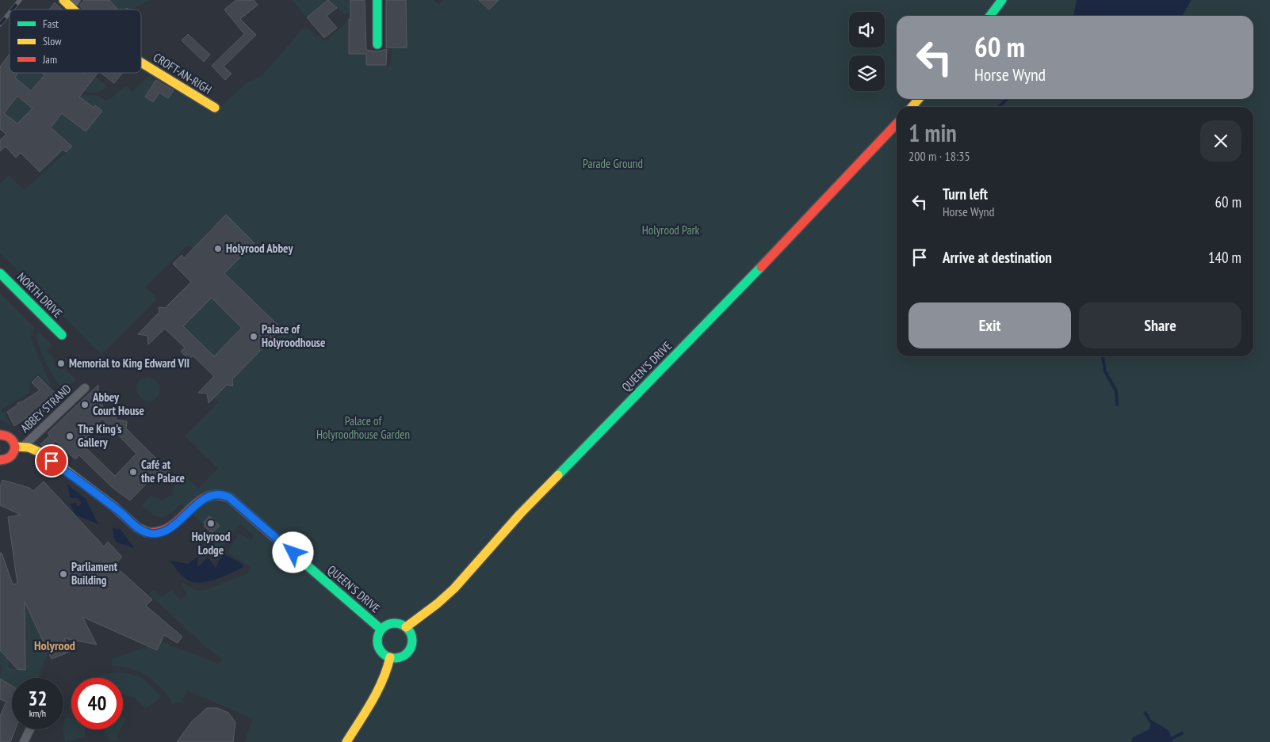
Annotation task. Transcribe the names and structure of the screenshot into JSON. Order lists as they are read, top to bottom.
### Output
{
  "streets": {
    "street": [
      "CROFT-AN-RIGH",
      "NORTH DRIVE",
      "QUEEN'S DRIVE",
      "ABBEY STRAND"
    ]
  },
  "crossings": [
    ["QUEEN'S DRIVE", "ABBEY STRAND"]
  ],
  "districts": ["Holyrood"],
  "parks": ["Parade Ground", "Holyrood Park", "Palace of Holyroodhouse Garden"],
  "places": [
    "Holyrood Abbey",
    "Palace of Holyroodhouse",
    "Memorial to King Edward VII",
    "Abbey Court House",
    "The King's Gallery",
    "Café at the Palace",
    "Holyrood Lodge",
    "Parliament Building"
  ],
  "legend": ["Fast", "Slow", "Jam"],
  "page": {
    "turn": ["60 m", "Horse Wynd"],
    "heading": ["1 min", "200 m · 18:35"],
    "list": [
      {
        "name": "Turn left",
        "note": "Horse Wynd",
        "value": "60 m"
      },
      {
        "name": "Arrive at destination",
        "value": "140 m"
      }
    ],
    "buttons": ["Exit", "Share"],
    "speed": "32 km/h",
    "limit": "40"
  }
}
